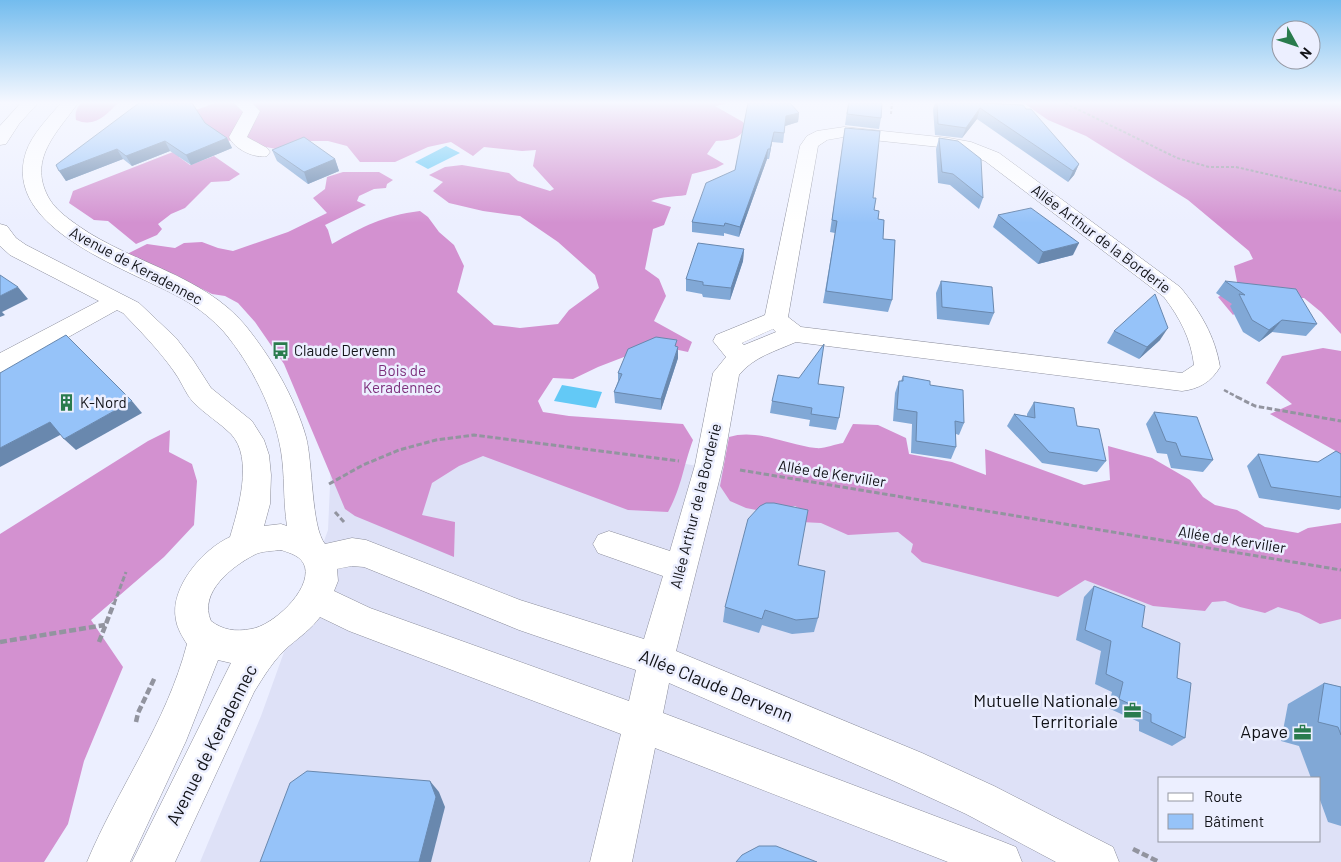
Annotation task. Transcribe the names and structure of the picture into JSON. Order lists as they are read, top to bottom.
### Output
{
  "streets": {
    "street": ["Allée Arthur de la Borderie", "Avenue de Keradennec", "Allée Claude Dervenn"],
    "path": ["Allée de Kervilier"]
  },
  "crossings": [
    ["Allée Arthur de la Borderie", "Allée de Kervilier"],
    ["Allée Arthur de la Borderie", "Allée Claude Dervenn"],
    ["Avenue de Keradennec", "Allée Claude Dervenn"]
  ],
  "parks": ["Bois de Keradennec"],
  "places": {
    "bus stop": ["Claude Dervenn"],
    "building": ["K-Nord"],
    "office": ["Mutuelle Nationale Territoriale", "Apave"]
  },
  "legend": ["Route", "Bâtiment"],
  "north": "bottom right"
}
